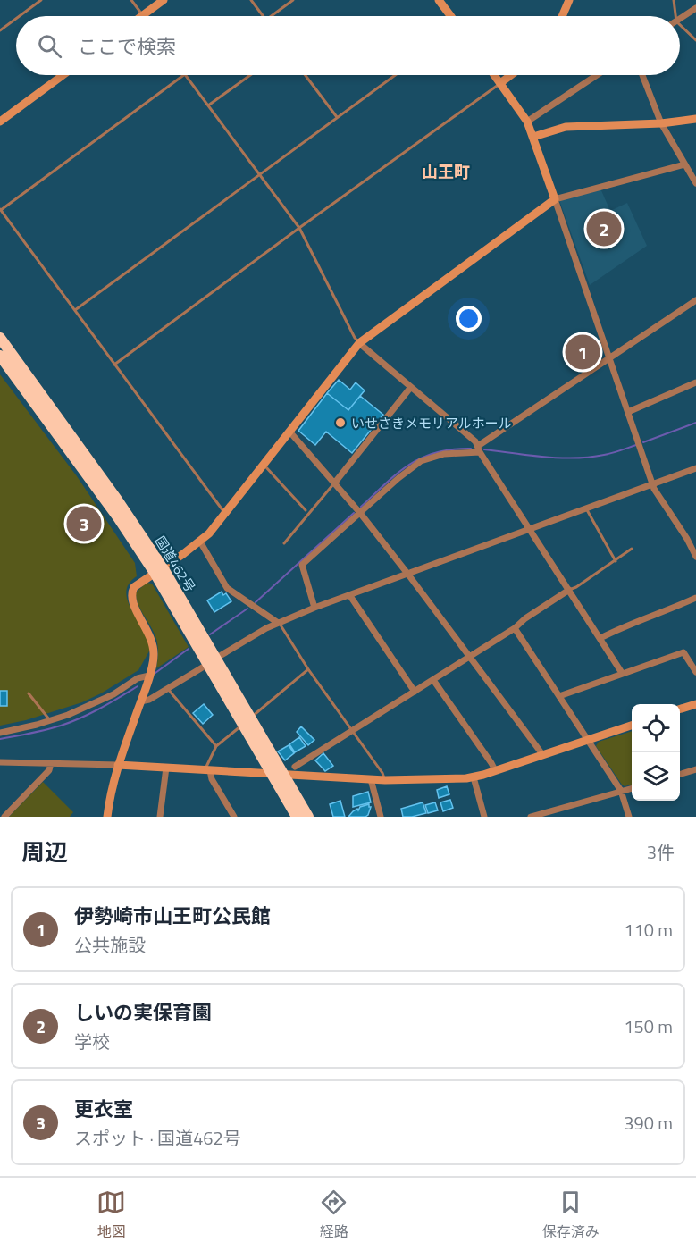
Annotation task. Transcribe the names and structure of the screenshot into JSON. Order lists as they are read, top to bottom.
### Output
{
  "streets": {
    "highway": ["国道462号"]
  },
  "districts": ["山王町"],
  "places": ["いせさきメモリアルホール"],
  "page": {
    "search": "ここで検索",
    "pins": ["2", "1", "3"],
    "heading": ["周辺", "3件"],
    "list": [
      {
        "mark": "1",
        "name": "伊勢崎市山王町公民館",
        "note": "公共施設",
        "value": "110 m"
      },
      {
        "mark": "2",
        "name": "しいの実保育園",
        "note": "学校",
        "value": "150 m"
      },
      {
        "mark": "3",
        "name": "更衣室",
        "note": "スポット · 国道462号",
        "value": "390 m"
      }
    ],
    "nav": ["地図", "経路", "保存済み"]
  }
}
